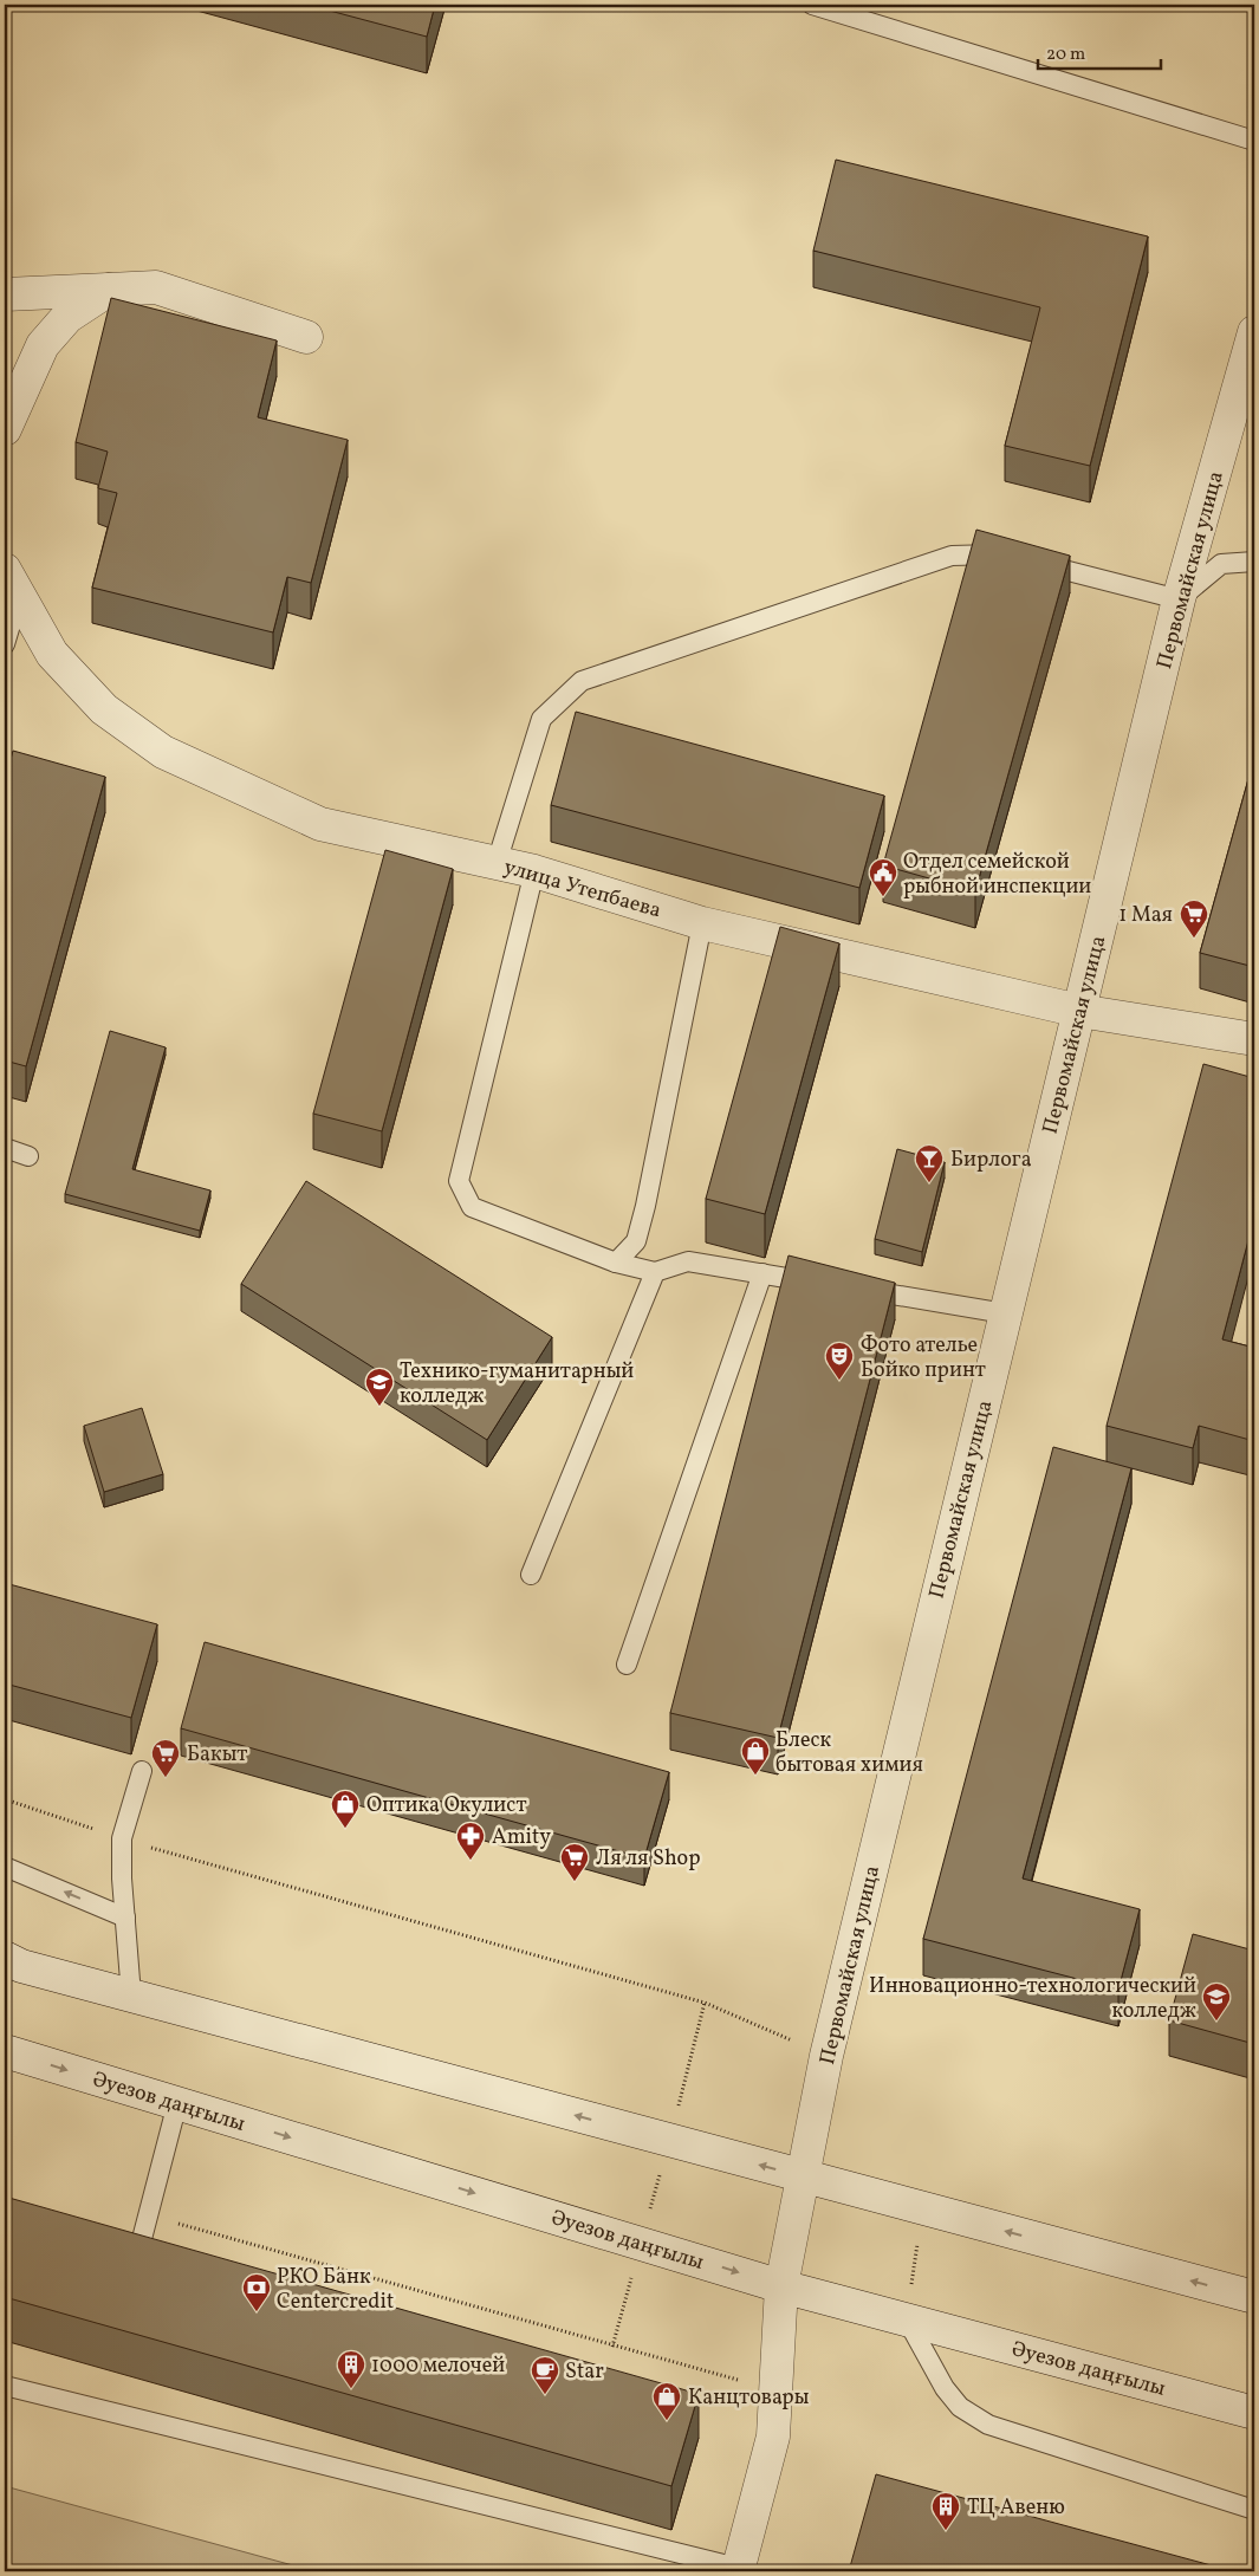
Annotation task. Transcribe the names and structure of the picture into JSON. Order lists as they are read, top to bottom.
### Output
{
  "streets": {
    "street": ["Первомайская улица", "улица Утепбаева", "Әуезов даңғылы"]
  },
  "crossings": [
    ["Первомайская улица", "улица Утепбаева"],
    ["Первомайская улица", "Әуезов даңғылы"]
  ],
  "places": {
    "public building": ["Отдел семейской рыбной инспекции"],
    "supermarket": ["1 Мая", "Бакыт", "Ля ля Shop"],
    "bar": ["Бирлога"],
    "theatre": ["Фото ателье Бойко принт"],
    "school or university": ["Технико-гуманитарный колледж", "Инновационно-технологический колледж"],
    "shop": ["Блеск бытовая химия", "Оптика Окулист", "Канцтовары"],
    "pharmacy": ["Amity"],
    "bank": ["РКО Банк Centercredit"],
    "building": ["1000 мелочей", "ТЦ Авеню"],
    "cafe": ["Star"]
  },
  "scale_bar": "20 m"
}
